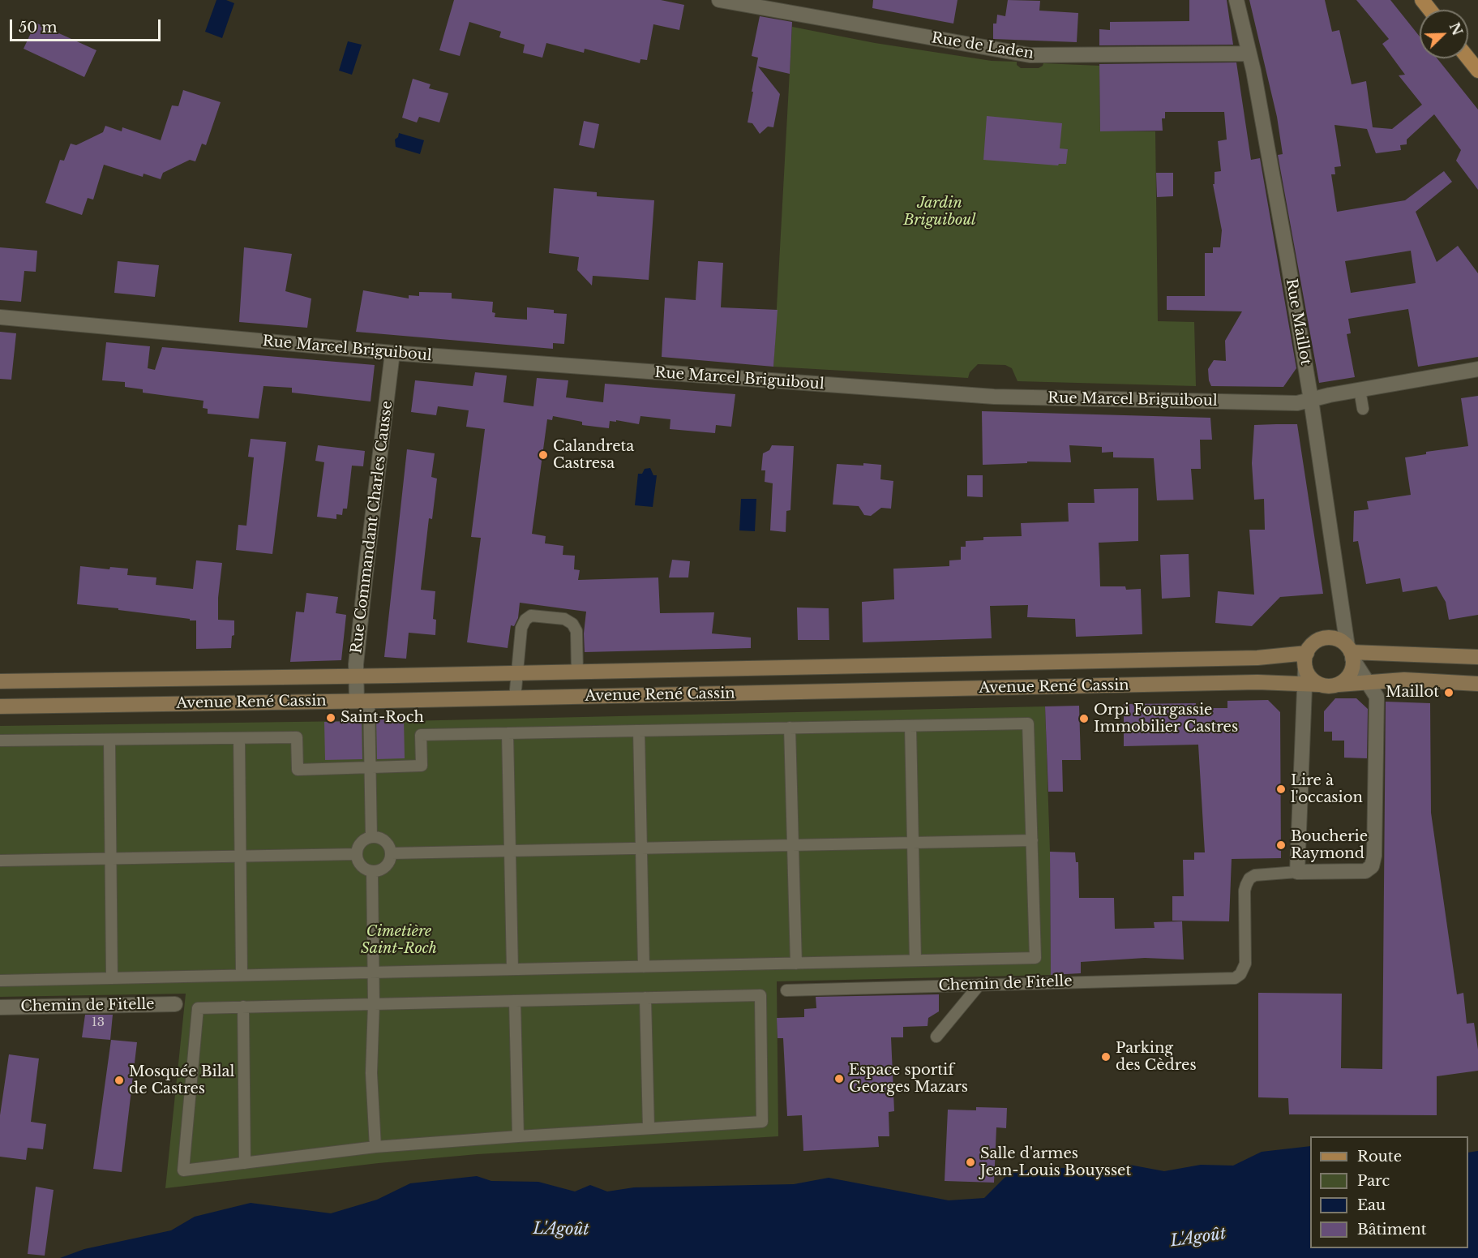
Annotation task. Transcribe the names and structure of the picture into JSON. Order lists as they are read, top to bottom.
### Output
{
  "streets": {
    "main road": ["Avenue René Cassin"],
    "street": [
      "Rue de Laden",
      "Rue Maillot",
      "Rue Marcel Briguiboul",
      "Rue Commandant Charles Causse",
      "Chemin de Fitelle"
    ]
  },
  "crossings": [
    ["Rue de Laden", "Rue Maillot"],
    ["Rue Maillot", "Rue Marcel Briguiboul"],
    ["Rue Maillot", "Avenue René Cassin"],
    ["Rue Marcel Briguiboul", "Rue Commandant Charles Causse"],
    ["Rue Commandant Charles Causse", "Avenue René Cassin"]
  ],
  "water": ["L'Agoût"],
  "parks": ["Jardin Briguiboul", "Cimetière Saint-Roch"],
  "places": [
    "Calandreta Castresa",
    "Maillot",
    "Saint-Roch",
    "Orpi Fourgassie Immobilier Castres",
    "Lire à l'occasion",
    "Boucherie Raymond",
    "Parking des Cèdres",
    "Espace sportif Georges Mazars",
    "Mosquée Bilal de Castres",
    "Salle d'armes Jean-Louis Bouysset"
  ],
  "house_numbers": ["13"],
  "legend": [
    "Route",
    "Parc",
    "Eau",
    "Bâtiment"
  ],
  "scale_bar": "50 m",
  "north": "top right"
}
